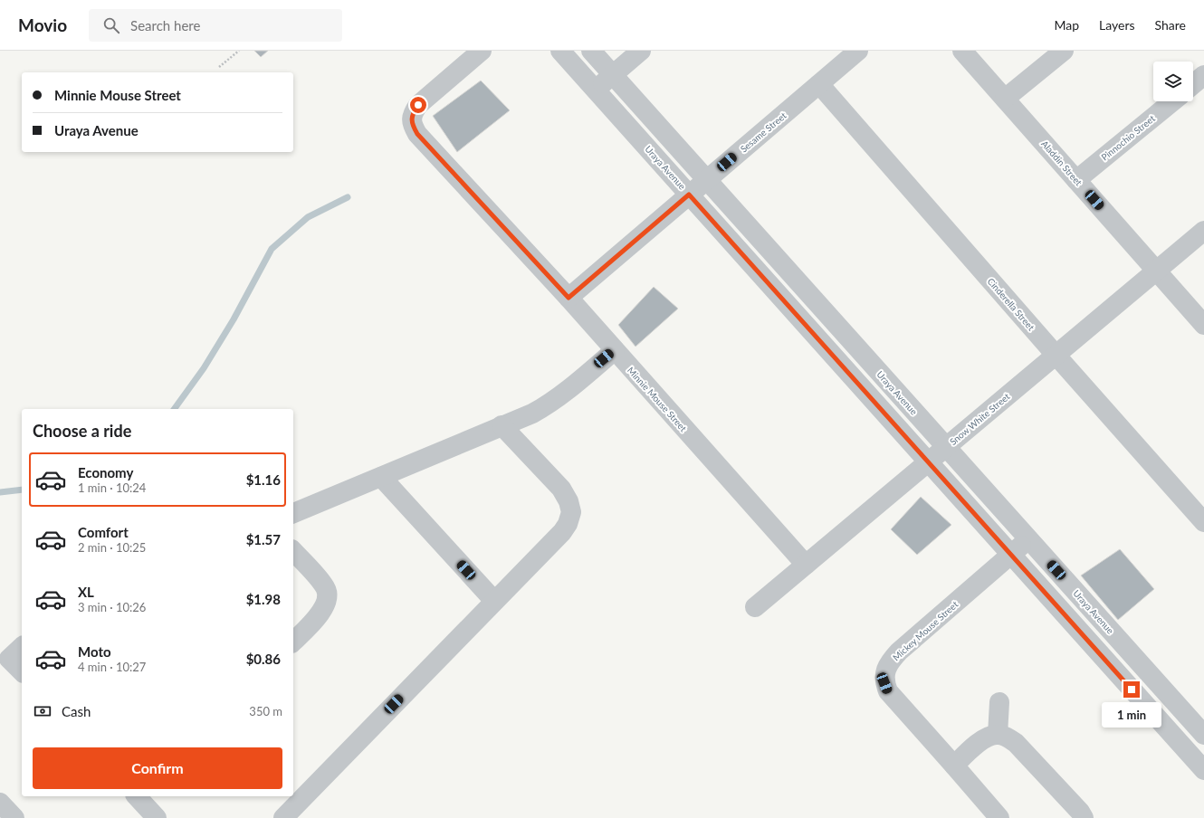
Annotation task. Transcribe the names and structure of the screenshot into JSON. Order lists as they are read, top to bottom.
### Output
{
  "streets": {
    "street": [
      "Sesame Street",
      "Pinnochio Street",
      "Aladdin Street",
      "Uraya Avenue",
      "Cinderella Street",
      "Minnie Mouse Street",
      "Snow White Street",
      "Mickey Mouse Street"
    ]
  },
  "crossings": [
    ["Sesame Street", "Uraya Avenue"],
    ["Sesame Street", "Cinderella Street"],
    ["Sesame Street", "Minnie Mouse Street"],
    ["Pinnochio Street", "Aladdin Street"],
    ["Aladdin Street", "Snow White Street"],
    ["Uraya Avenue", "Snow White Street"],
    ["Uraya Avenue", "Mickey Mouse Street"],
    ["Cinderella Street", "Snow White Street"],
    ["Minnie Mouse Street", "Snow White Street"]
  ],
  "page": {
    "header": "Movio",
    "search": "Search here",
    "nav": ["Map", "Layers", "Share"],
    "banner": ["Minnie Mouse Street", "Uraya Avenue"],
    "heading": "Choose a ride",
    "list": [
      {
        "name": "Economy",
        "note": "1 min · 10:24",
        "value": "$1.16"
      },
      {
        "name": "Comfort",
        "note": "2 min · 10:25",
        "value": "$1.57"
      },
      {
        "name": "XL",
        "note": "3 min · 10:26",
        "value": "$1.98"
      },
      {
        "name": "Moto",
        "note": "4 min · 10:27",
        "value": "$0.86"
      }
    ],
    "pay": ["Cash", "350 m"],
    "bubble": "1 min",
    "buttons": "Confirm"
  }
}
